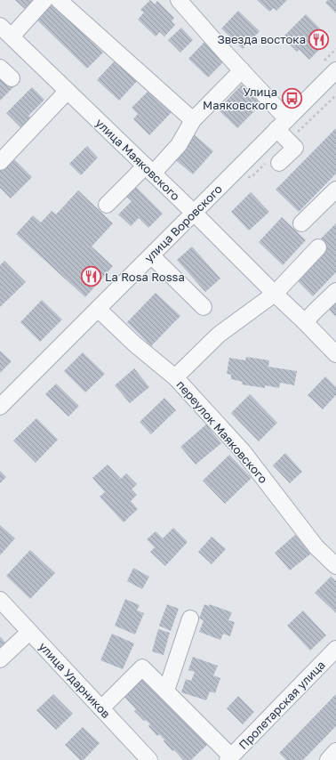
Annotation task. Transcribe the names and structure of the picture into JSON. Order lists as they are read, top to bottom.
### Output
{
  "streets": {
    "street": [
      "улица Маяковского",
      "улица Воровского",
      "переулок Маяковского",
      "улица Ударников",
      "Пролетарская улица"
    ]
  },
  "crossings": [
    ["улица Маяковского", "улица Воровского"],
    ["улица Воровского", "переулок Маяковского"]
  ],
  "places": {
    "restaurant": ["Звезда востока", "La Rosa Rossa"],
    "bus stop": ["Улица Маяковского"]
  }
}
